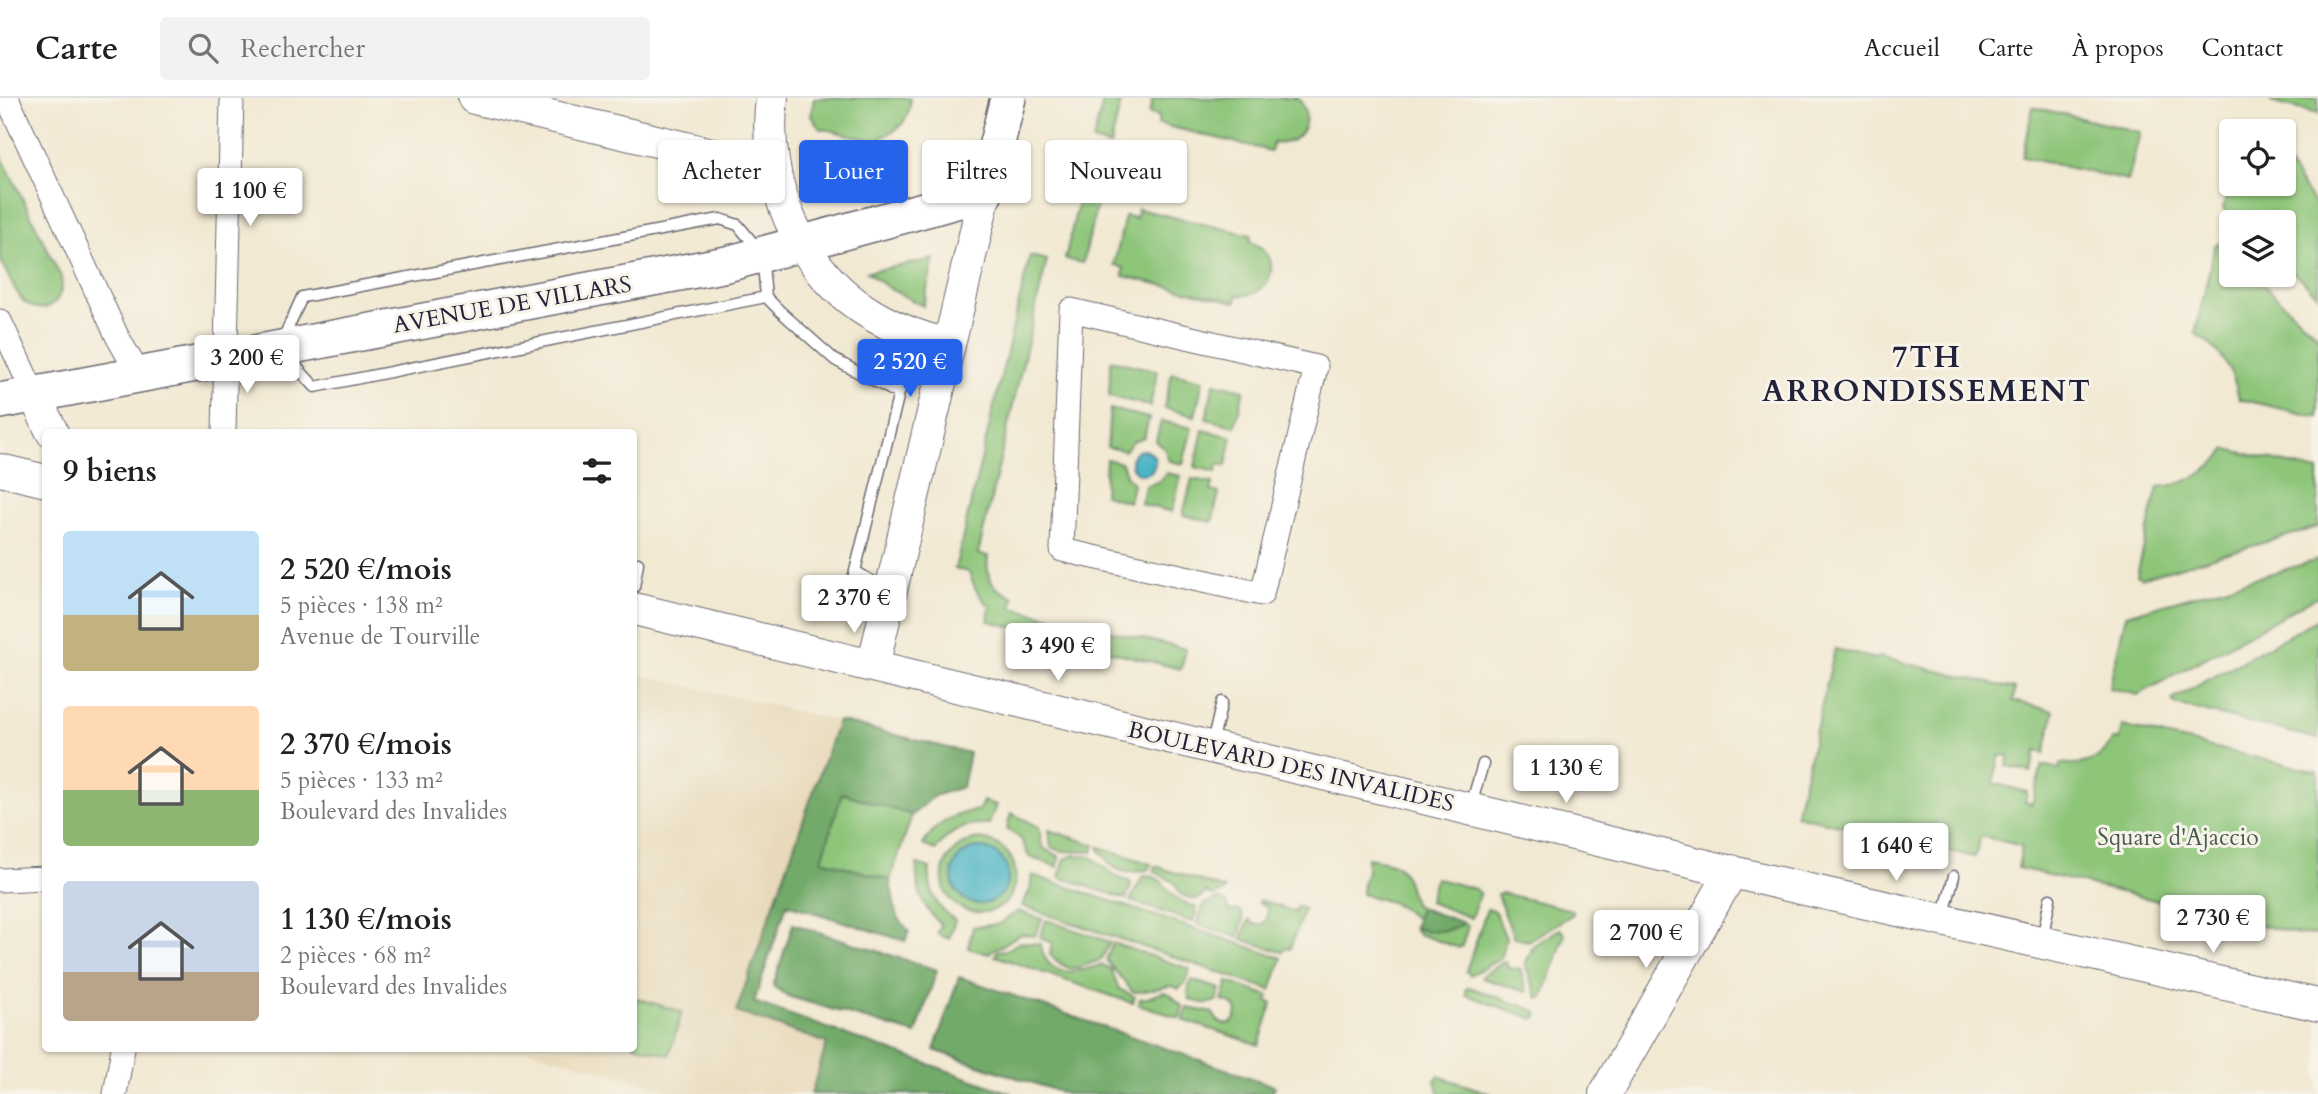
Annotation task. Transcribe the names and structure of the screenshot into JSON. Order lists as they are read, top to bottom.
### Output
{
  "streets": {
    "main road": ["AVENUE DE VILLARS", "BOULEVARD DES INVALIDES"]
  },
  "districts": ["7TH ARRONDISSEMENT"],
  "parks": ["Square d'Ajaccio"],
  "page": {
    "header": "Carte",
    "search": "Rechercher",
    "nav": [
      "Accueil",
      "Carte",
      "À propos",
      "Contact"
    ],
    "chip": [
      "Acheter",
      "Louer",
      "Filtres",
      "Nouveau"
    ],
    "price": [
      "1 100 €",
      "3 200 €",
      "2 520 €",
      "2 370 €",
      "3 490 €",
      "1 130 €",
      "1 640 €",
      "2 730 €",
      "2 700 €"
    ],
    "heading": "9 biens",
    "list": [
      {
        "name": "2 520 €/mois",
        "note": "5 pièces · 138 m² · Avenue de Tourville"
      },
      {
        "name": "2 370 €/mois",
        "note": "5 pièces · 133 m² · Boulevard des Invalides"
      },
      {
        "name": "1 130 €/mois",
        "note": "2 pièces · 68 m² · Boulevard des Invalides"
      }
    ]
  }
}
